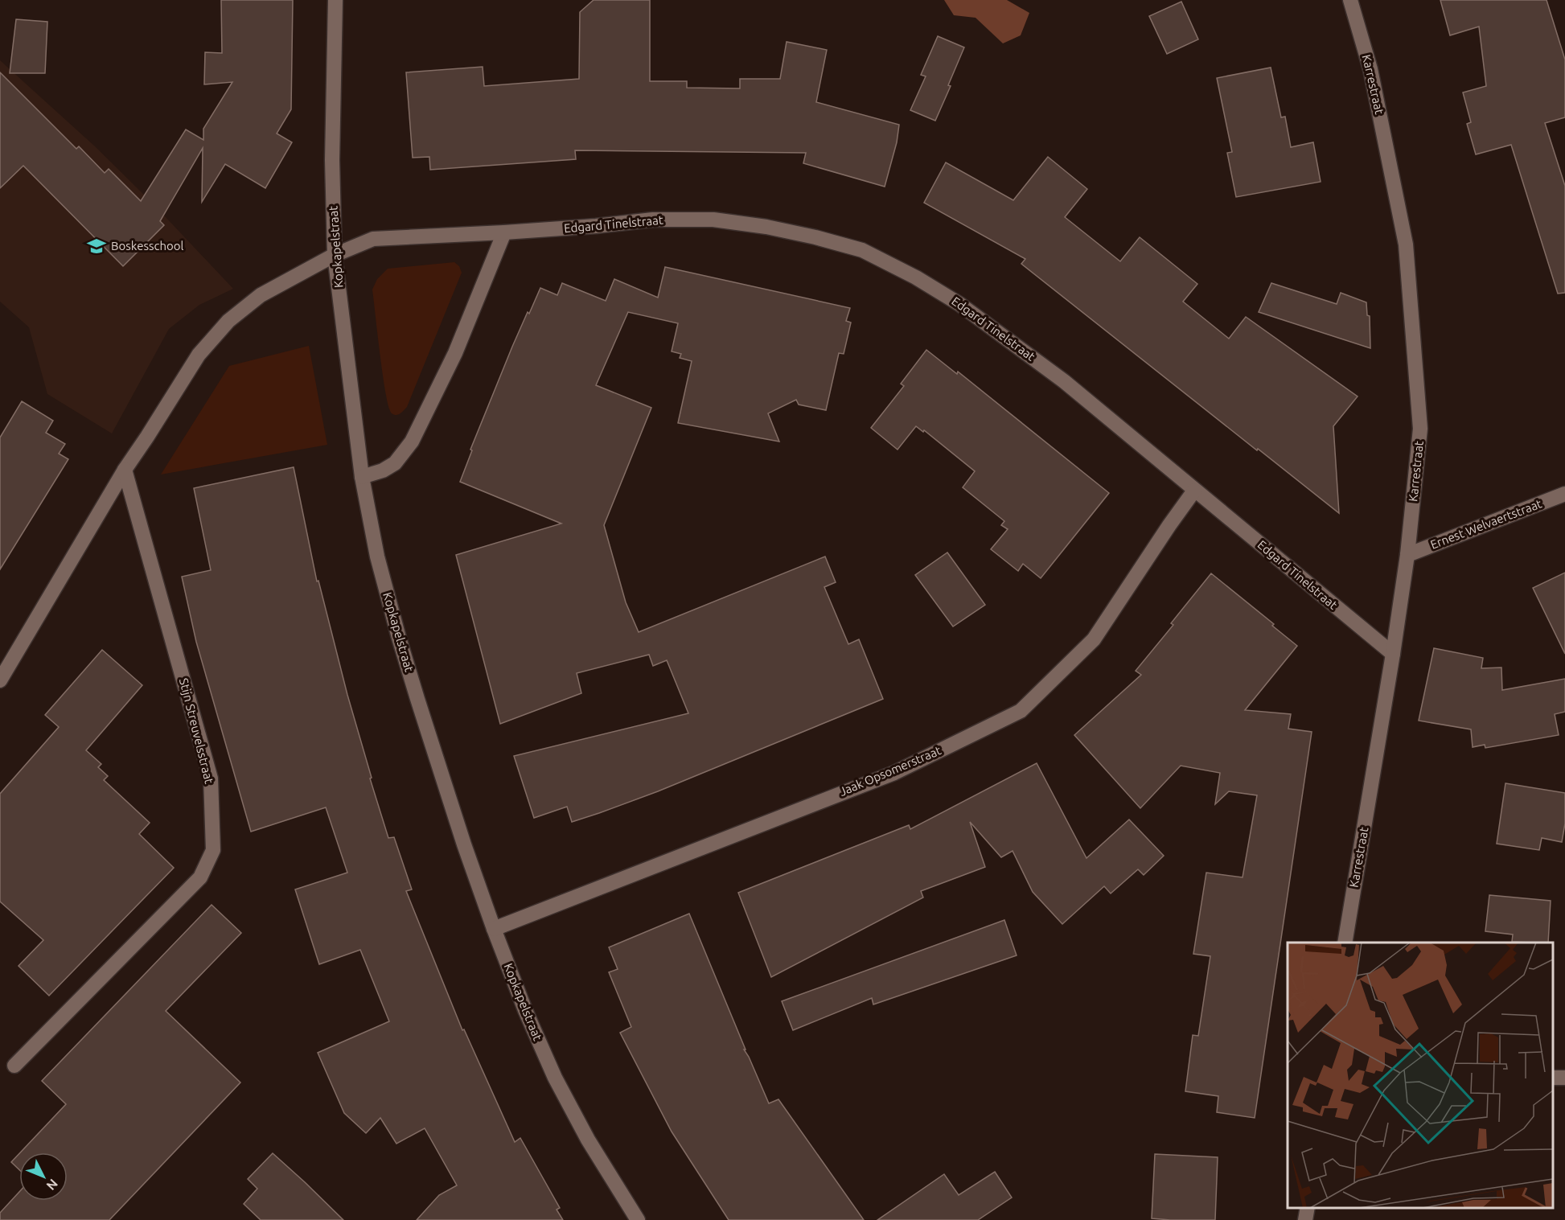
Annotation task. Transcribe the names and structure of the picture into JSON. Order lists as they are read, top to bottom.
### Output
{
  "streets": {
    "street": [
      "Karrestraat",
      "Edgard Tinelstraat",
      "Kopkapelstraat",
      "Ernest Welvaertstraat",
      "Stijn Streuvelsstraat",
      "Jaak Opsomerstraat"
    ]
  },
  "crossings": [
    ["Karrestraat", "Edgard Tinelstraat"],
    ["Karrestraat", "Ernest Welvaertstraat"],
    ["Edgard Tinelstraat", "Kopkapelstraat"],
    ["Edgard Tinelstraat", "Jaak Opsomerstraat"],
    ["Kopkapelstraat", "Jaak Opsomerstraat"]
  ],
  "places": {
    "school or university": ["Boskesschool"]
  },
  "north": "bottom right"
}
